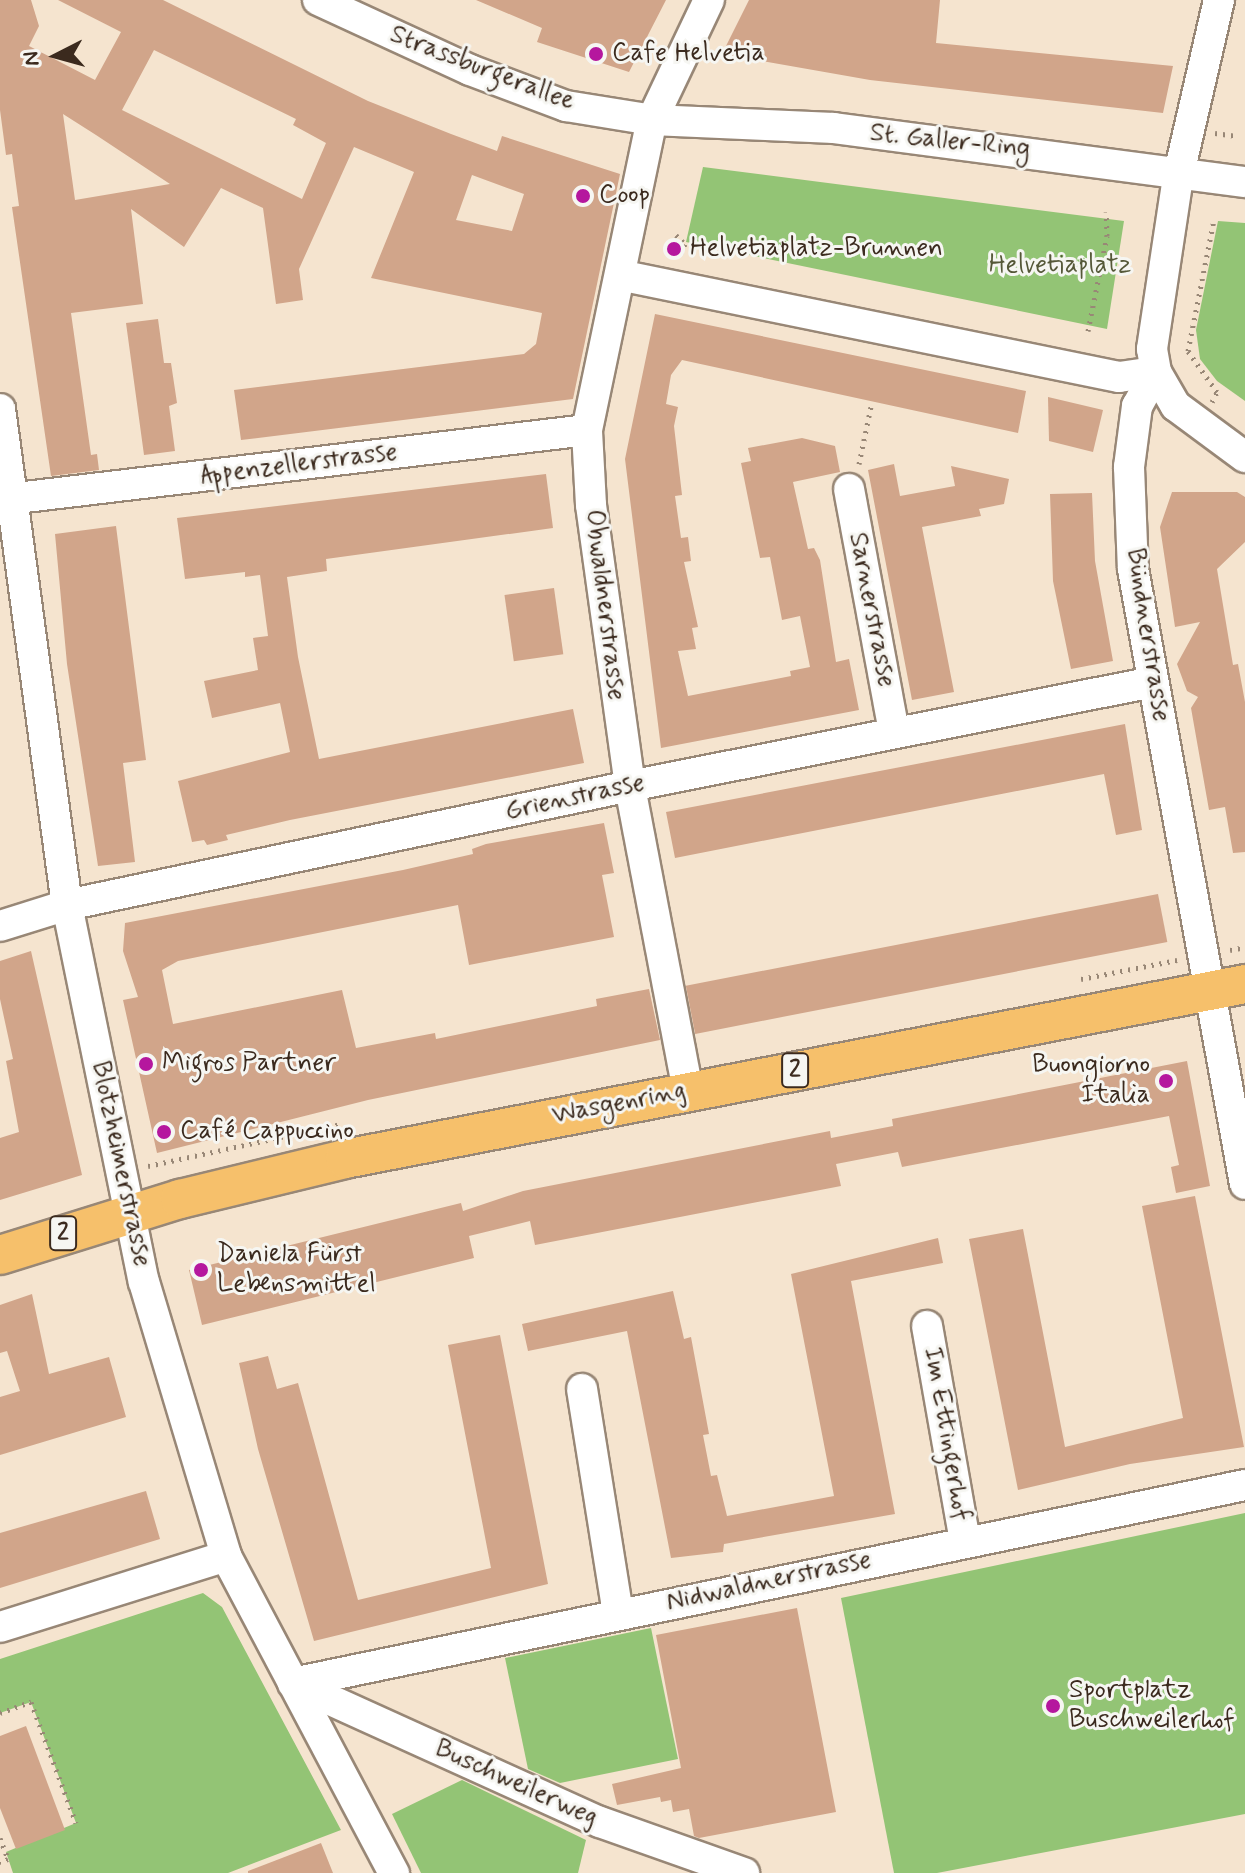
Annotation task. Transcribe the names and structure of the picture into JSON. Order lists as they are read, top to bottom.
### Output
{
  "streets": {
    "main road": ["2", "Wasgenring"],
    "street": [
      "Strassburgerallee",
      "St. Galler-Ring",
      "Appenzellerstrasse",
      "Obwaldnerstrasse",
      "Sarnerstrasse",
      "Bündnerstrasse",
      "Grienstrasse",
      "Blotzheimerstrasse",
      "Im Ettingerhof",
      "Nidwaldnerstrasse",
      "Buschweilerweg"
    ]
  },
  "crossings": [
    ["Strassburgerallee", "St. Galler-Ring"],
    ["Strassburgerallee", "Obwaldnerstrasse"],
    ["St. Galler-Ring", "Obwaldnerstrasse"],
    ["Appenzellerstrasse", "Obwaldnerstrasse"],
    ["Appenzellerstrasse", "Blotzheimerstrasse"],
    ["Obwaldnerstrasse", "Grienstrasse"],
    ["Obwaldnerstrasse", "Wasgenring"],
    ["Sarnerstrasse", "Grienstrasse"],
    ["Bündnerstrasse", "Grienstrasse"],
    ["Bündnerstrasse", "Wasgenring"],
    ["Grienstrasse", "Blotzheimerstrasse"],
    ["Wasgenring", "Blotzheimerstrasse"],
    ["Blotzheimerstrasse", "Nidwaldnerstrasse"],
    ["Blotzheimerstrasse", "Buschweilerweg"],
    ["Im Ettingerhof", "Nidwaldnerstrasse"],
    ["Nidwaldnerstrasse", "Buschweilerweg"]
  ],
  "parks": ["Helvetiaplatz"],
  "places": [
    "Cafe Helvetia",
    "Coop",
    "Helvetiaplatz-Brunnen",
    "Migros Partner",
    "Buongiorno Italia",
    "Café Cappuccino",
    "Daniela Fürst Lebensmittel",
    "Sportplatz Buschweilerhof"
  ],
  "north": "left"
}
